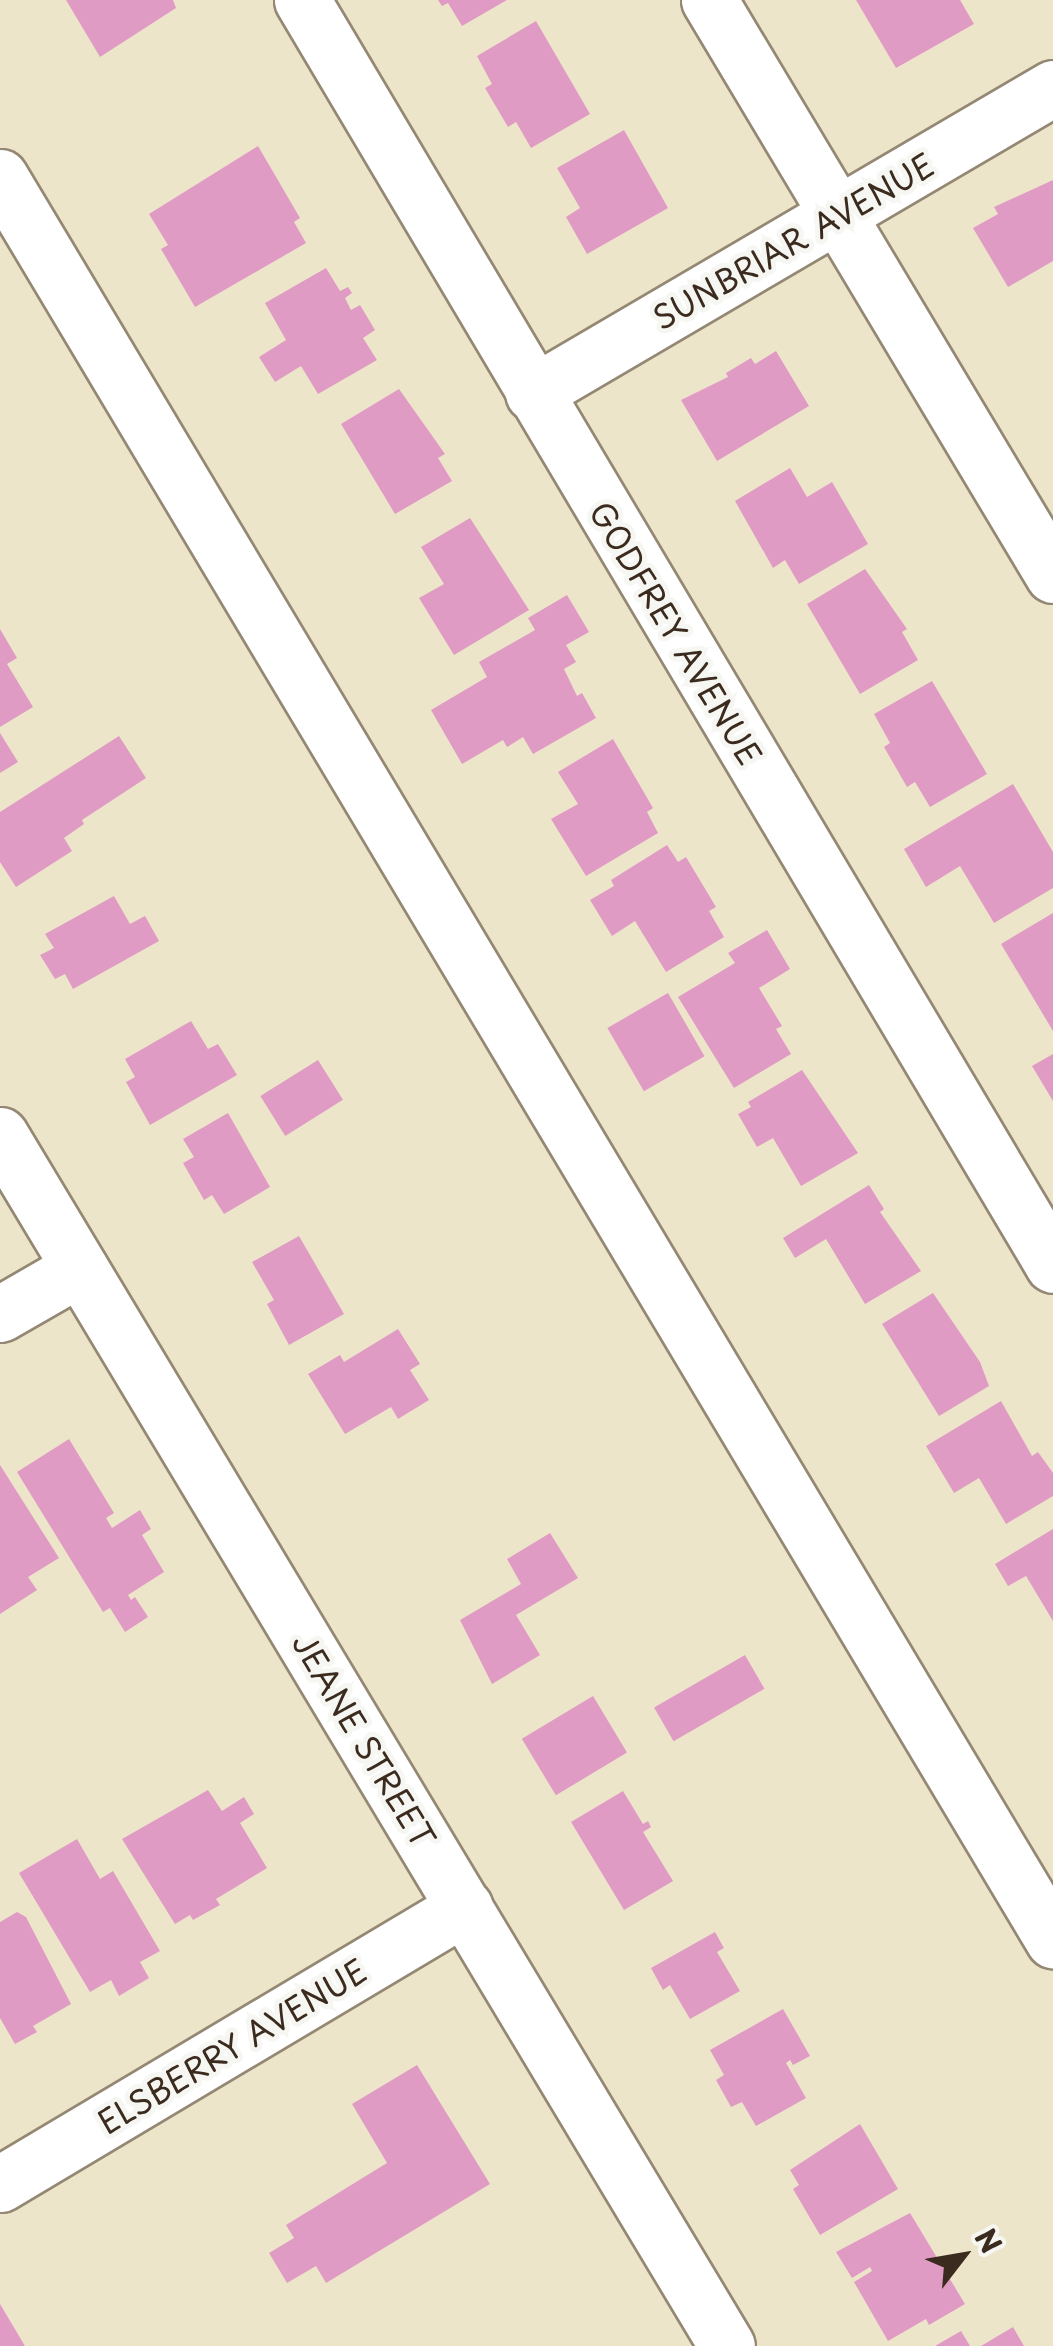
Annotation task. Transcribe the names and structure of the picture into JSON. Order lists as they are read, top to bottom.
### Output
{
  "streets": {
    "street": [
      "SUNBRIAR AVENUE",
      "GODFREY AVENUE",
      "JEANE STREET",
      "ELSBERRY AVENUE"
    ]
  },
  "crossings": [
    ["SUNBRIAR AVENUE", "GODFREY AVENUE"],
    ["JEANE STREET", "ELSBERRY AVENUE"]
  ],
  "north": "top right"
}
